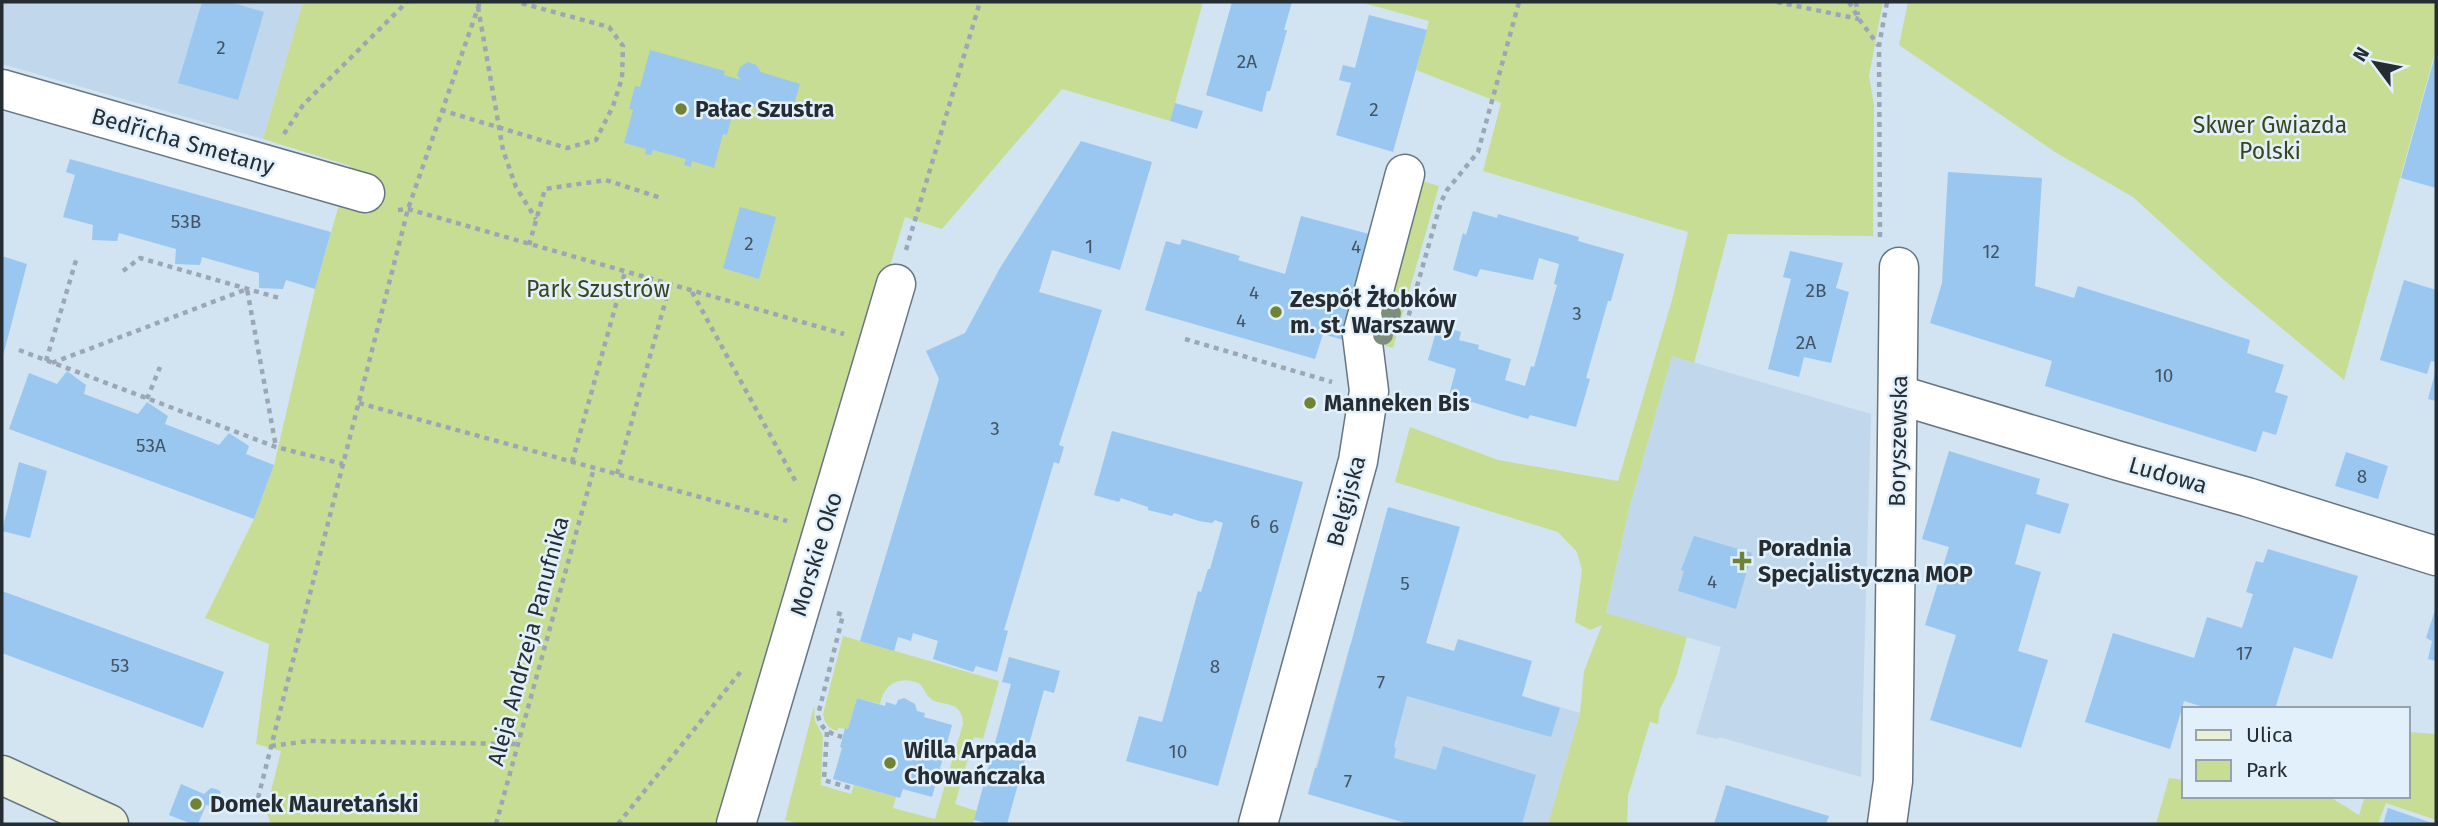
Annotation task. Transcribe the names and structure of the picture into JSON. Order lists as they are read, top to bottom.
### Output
{
  "streets": {
    "street": [
      "Bedřicha Smetany",
      "Boryszewska",
      "Ludowa",
      "Belgijska",
      "Morskie Oko"
    ],
    "path": ["Aleja Andrzeja Panufnika"]
  },
  "crossings": [
    ["Boryszewska", "Ludowa"]
  ],
  "parks": ["Skwer Gwiazda Polski", "Park Szustrów"],
  "places": {
    "other": [
      "Pałac Szustra",
      "Zespół Żłobków m. st. Warszawy",
      "Manneken Bis",
      "Willa Arpada Chowańczaka",
      "Domek Mauretański"
    ],
    "health": ["Poradnia Specjalistyczna MOP"]
  },
  "house_numbers": [
    "2",
    "2A",
    "2",
    "53B",
    "2",
    "1",
    "4",
    "12",
    "2B",
    "4",
    "3",
    "4",
    "2A",
    "10",
    "3",
    "53A",
    "8",
    "6",
    "6",
    "4",
    "5",
    "17",
    "53",
    "8",
    "7",
    "10",
    "7"
  ],
  "legend": ["Ulica", "Park"],
  "north": "top left"
}
